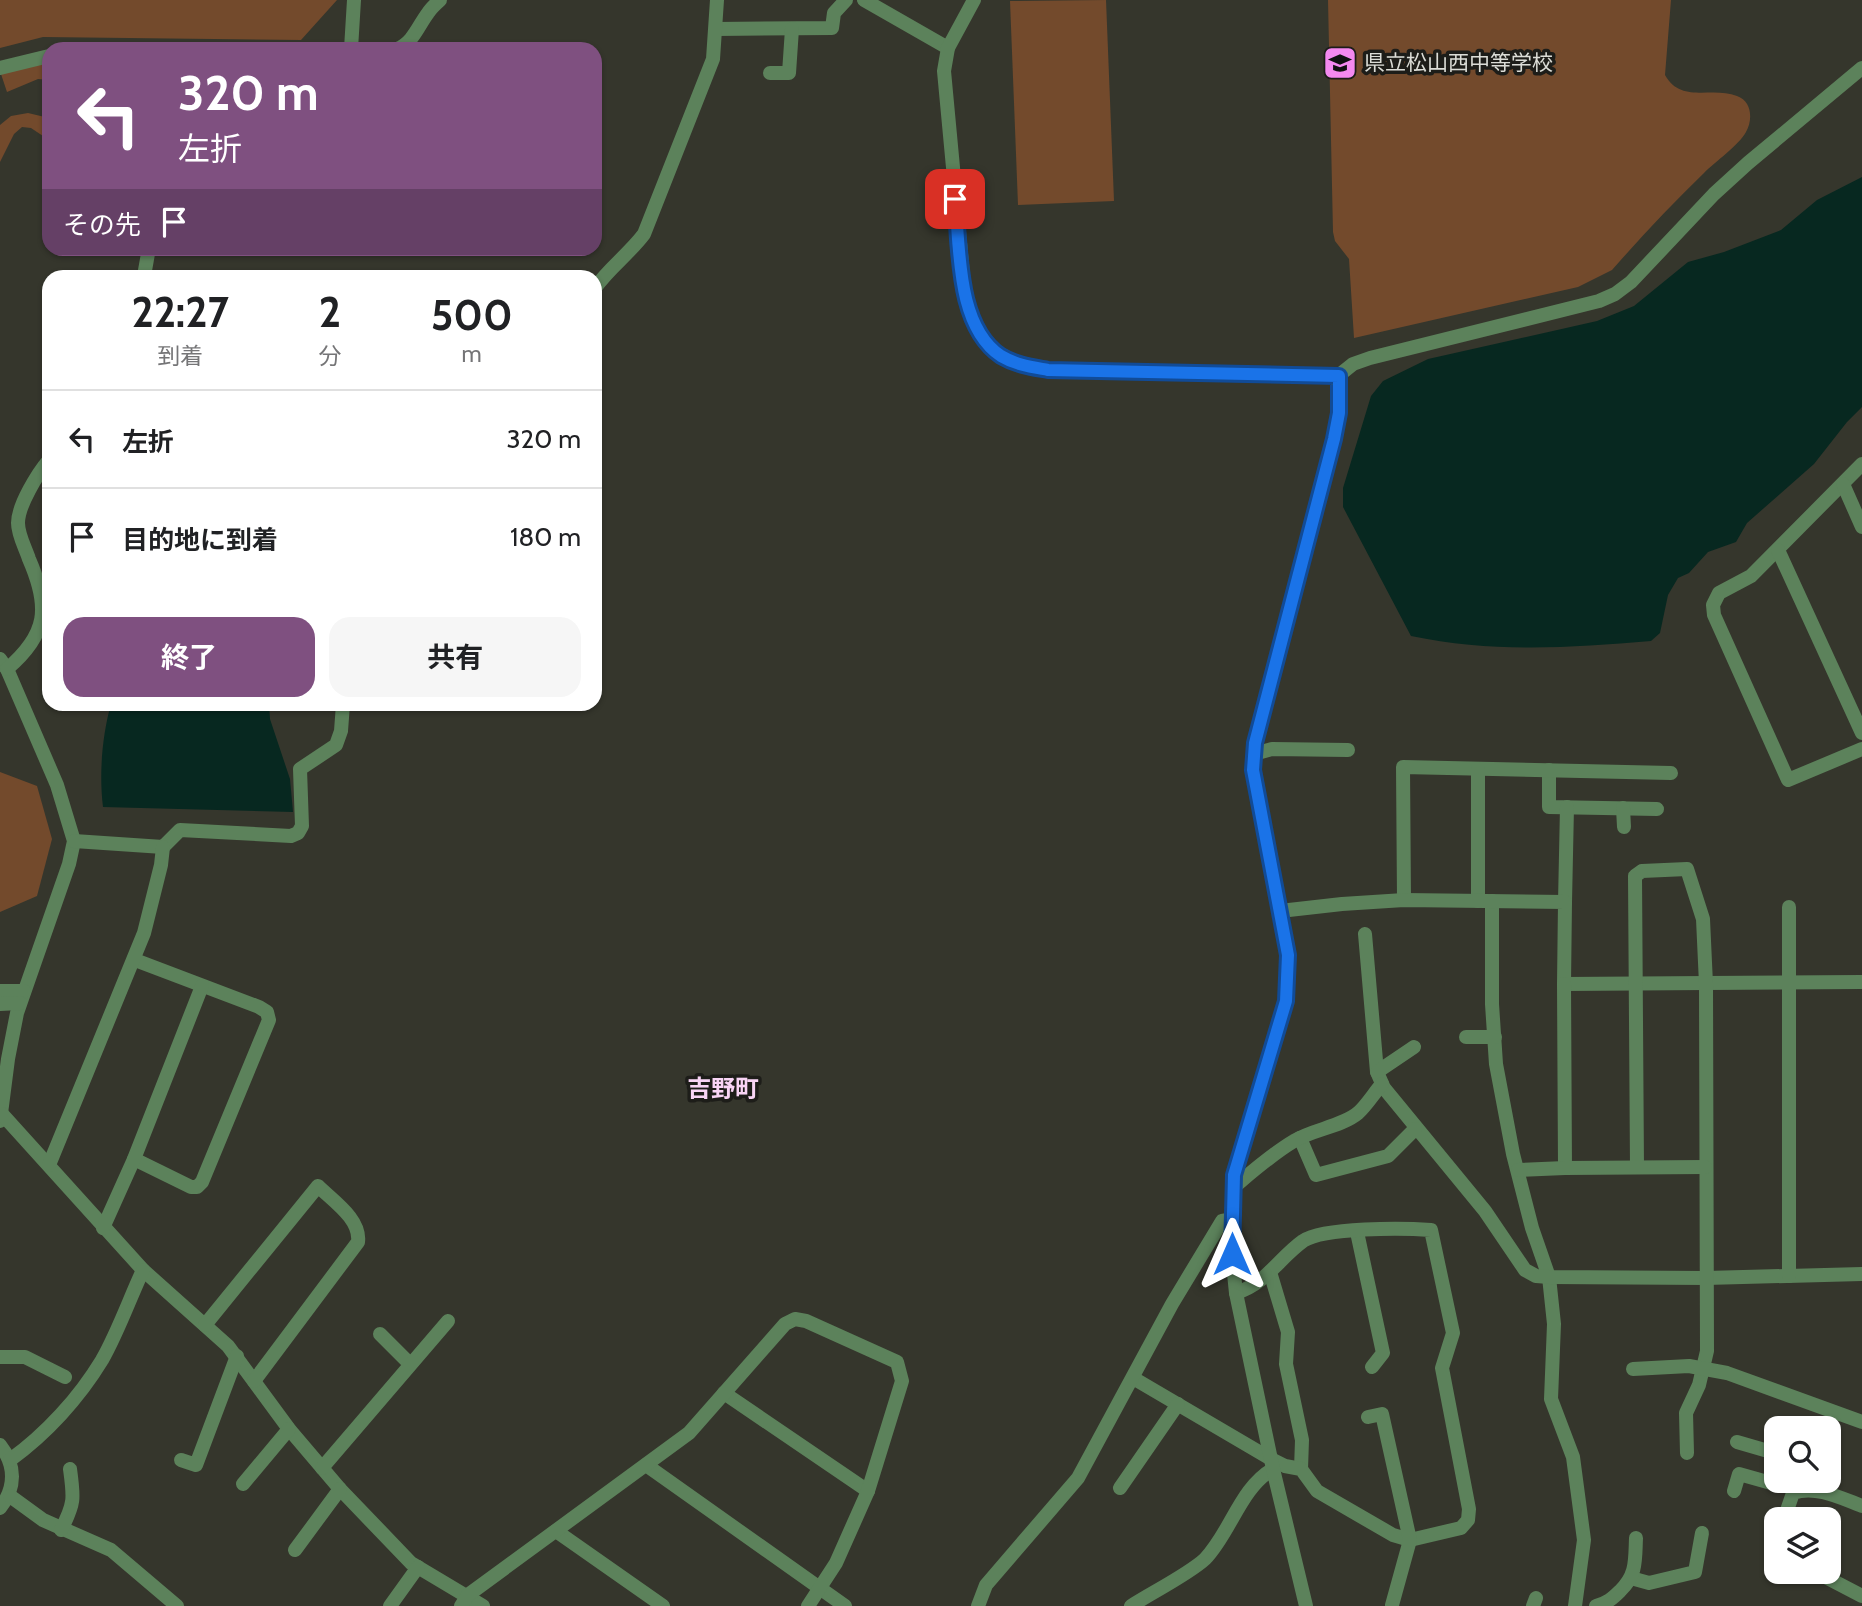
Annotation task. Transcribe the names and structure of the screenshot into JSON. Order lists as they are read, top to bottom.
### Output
{
  "districts": ["吉野町"],
  "places": {
    "school or university": ["県立松山西中等学校"]
  },
  "page": {
    "turn": ["320 m", "左折"],
    "then": "その先",
    "eta": [
      "22:27",
      "到着",
      "2",
      "分",
      "500",
      "m"
    ],
    "list": [
      {
        "name": "左折",
        "value": "320 m"
      },
      {
        "name": "目的地に到着",
        "value": "180 m"
      }
    ],
    "buttons": ["終了", "共有"]
  }
}
